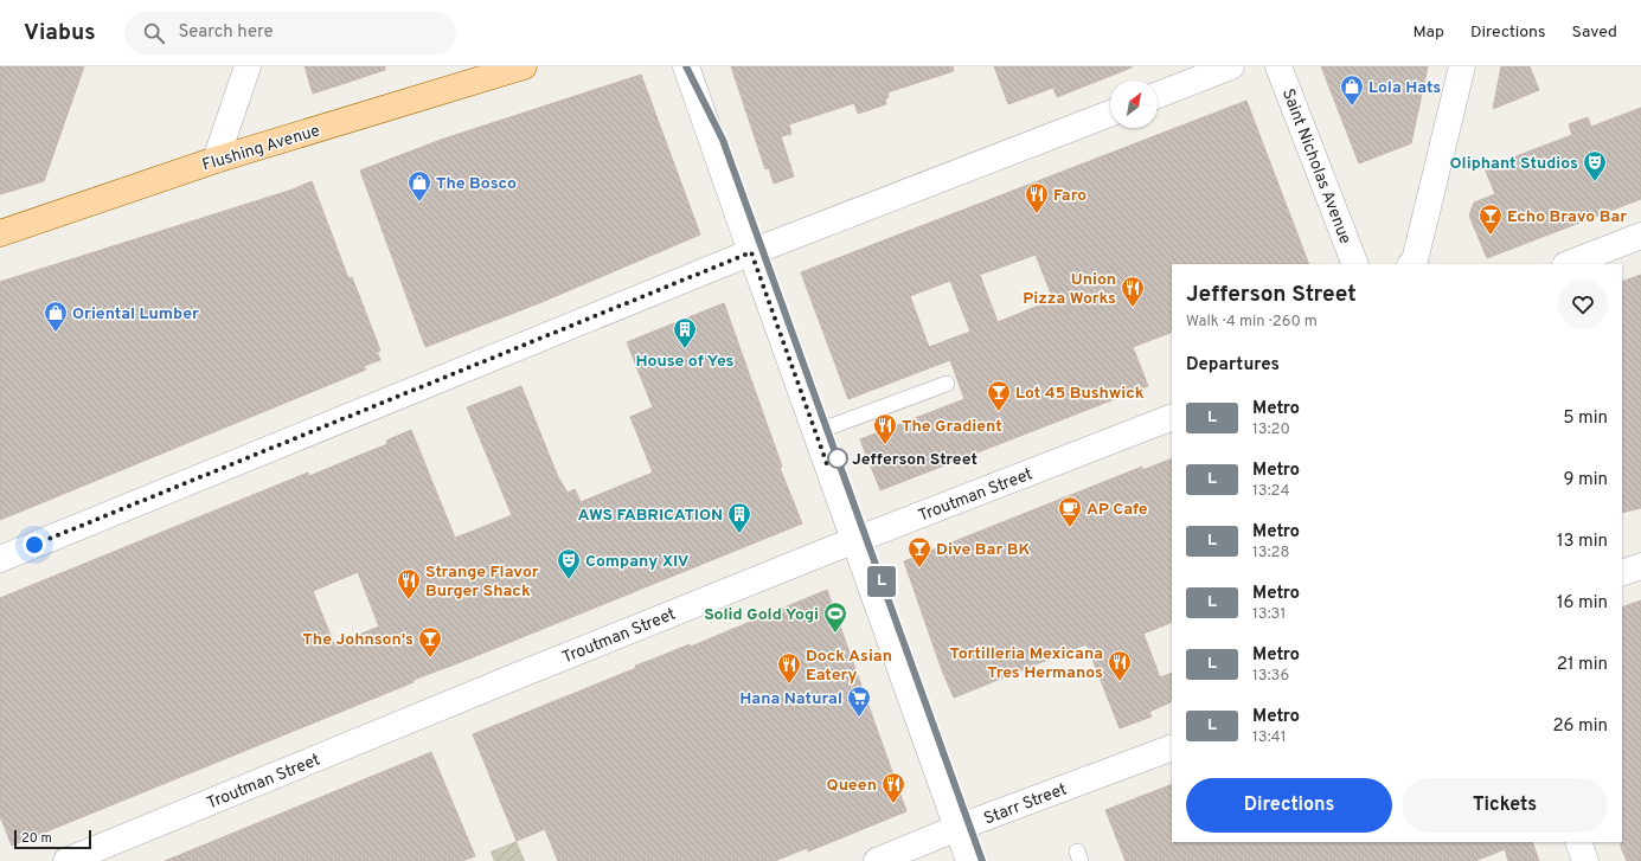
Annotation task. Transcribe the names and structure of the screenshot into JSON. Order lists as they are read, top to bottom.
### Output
{
  "streets": {
    "main road": ["Flushing Avenue"],
    "street": ["Saint Nicholas Avenue", "Troutman Street", "Starr Street"]
  },
  "places": {
    "shop": ["Lola Hats", "The Bosco", "Oriental Lumber"],
    "theatre": ["Oliphant Studios", "Company XIV"],
    "restaurant": [
      "Faro",
      "Union Pizza Works",
      "The Gradient",
      "Strange Flavor Burger Shack",
      "Tortilleria Mexicana Tres Hermanos",
      "Dock Asian Eatery",
      "Queen"
    ],
    "bar": [
      "Echo Bravo Bar",
      "Lot 45 Bushwick",
      "Dive Bar BK",
      "The Johnson's"
    ],
    "building": ["House of Yes", "AWS FABRICATION"],
    "other": ["Jefferson Street"],
    "cafe": ["AP Cafe"],
    "sports": ["Solid Gold Yogi"],
    "supermarket": ["Hana Natural"]
  },
  "lines": ["metro line L"],
  "scale_bar": "20 m",
  "north": "top right",
  "page": {
    "header": "Viabus",
    "search": "Search here",
    "nav": ["Map", "Directions", "Saved"],
    "on_map": "L",
    "heading": [
      ["Jefferson Street", "Walk · 4 min · 260 m"],
      "Departures"
    ],
    "list": [
      {
        "mark": "L",
        "name": "Metro",
        "note": "13:20",
        "value": "5 min"
      },
      {
        "mark": "L",
        "name": "Metro",
        "note": "13:24",
        "value": "9 min"
      },
      {
        "mark": "L",
        "name": "Metro",
        "note": "13:28",
        "value": "13 min"
      },
      {
        "mark": "L",
        "name": "Metro",
        "note": "13:31",
        "value": "16 min"
      },
      {
        "mark": "L",
        "name": "Metro",
        "note": "13:36",
        "value": "21 min"
      },
      {
        "mark": "L",
        "name": "Metro",
        "note": "13:41",
        "value": "26 min"
      }
    ],
    "buttons": ["Directions", "Tickets"],
    "scale": "20 m"
  }
}
